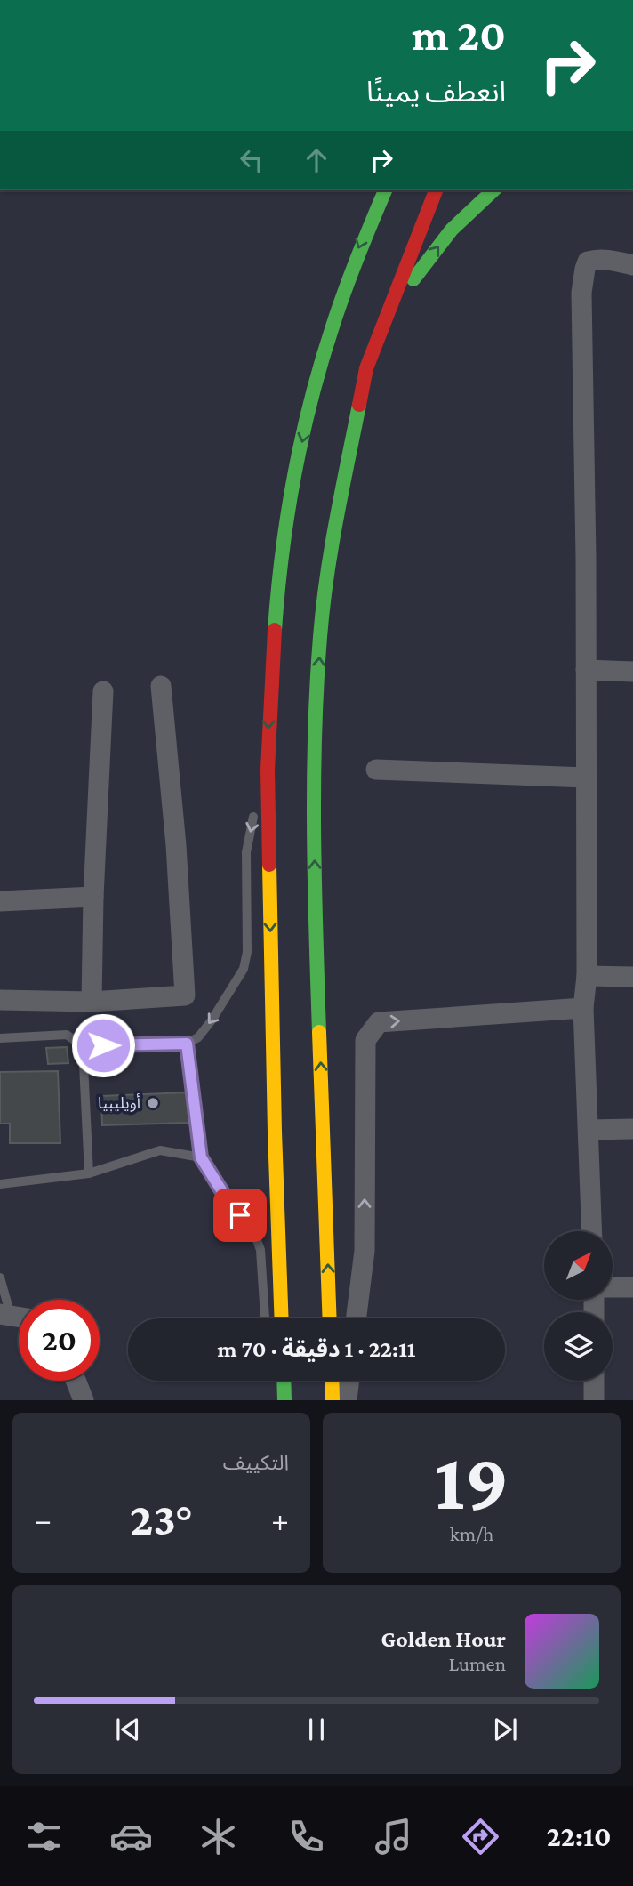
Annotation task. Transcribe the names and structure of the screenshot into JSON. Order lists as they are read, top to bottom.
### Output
{
  "places": ["أويليبيا"],
  "north": "top right",
  "page": {
    "turn": ["20 m", "انعطف يمينًا"],
    "limit": "20",
    "trip": "22:11 · 1 دقيقة · 70 m",
    "tile": [
      ["19", "km/h"],
      "التكييف"
    ],
    "heat": ["−", "23°", "+"],
    "song": ["Golden Hour", "Lumen"],
    "tabs": "22:10"
  }
}
